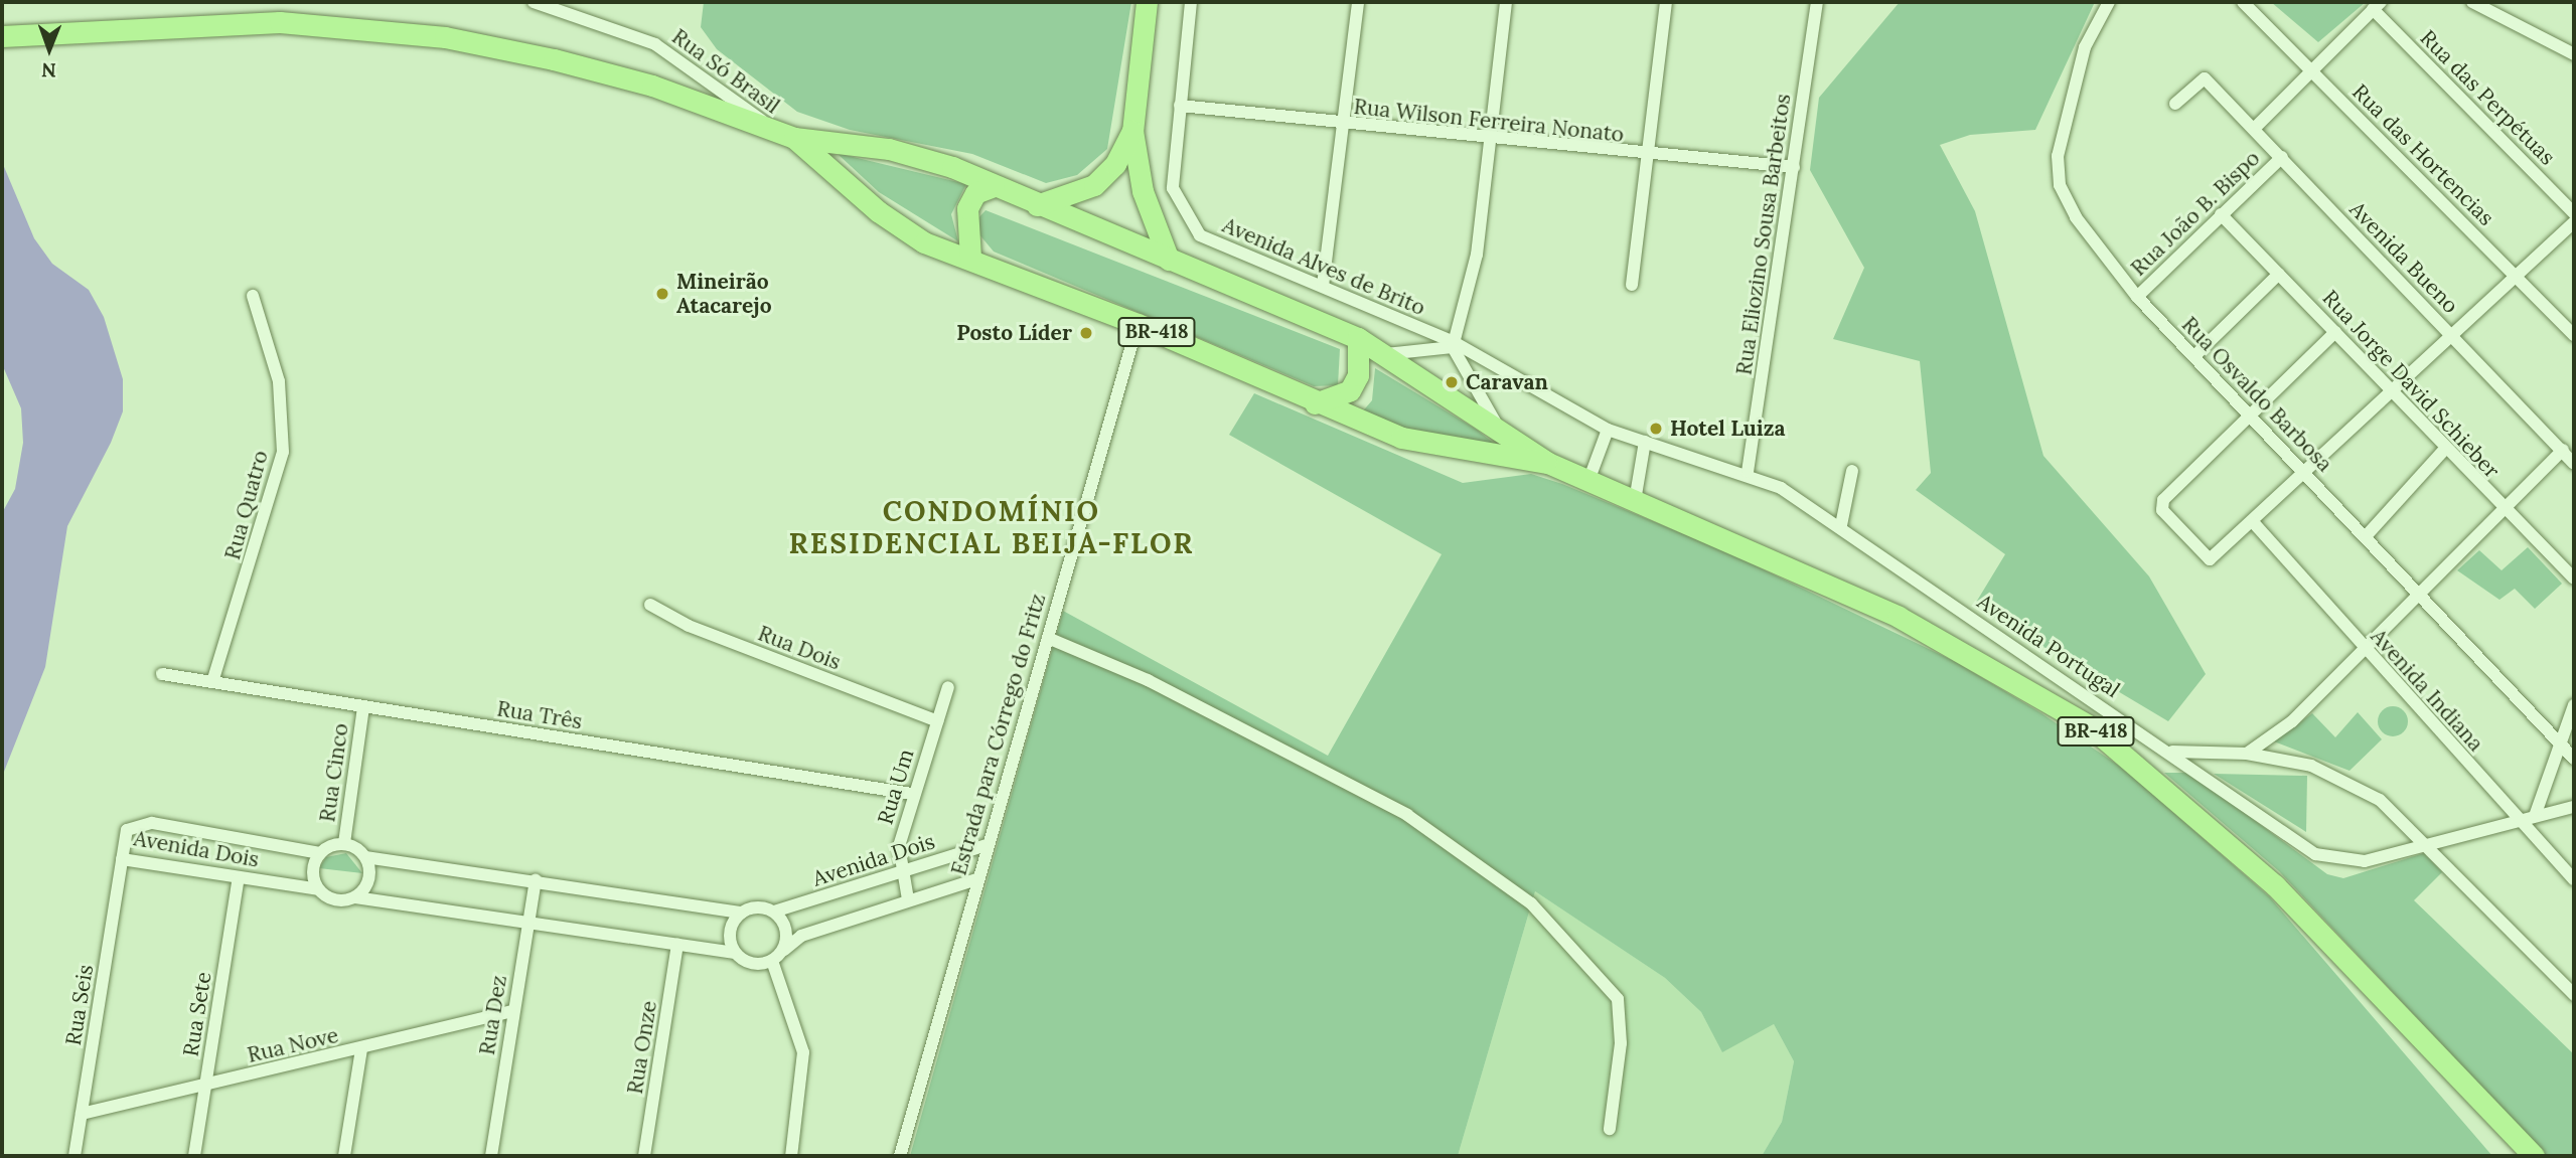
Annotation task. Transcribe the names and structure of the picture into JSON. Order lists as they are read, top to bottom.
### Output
{
  "streets": {
    "main road": ["BR-418"],
    "street": [
      "Rua Só Brasil",
      "Rua das Perpétuas",
      "Rua Wilson Ferreira Nonato",
      "Rua das Hortencias",
      "Rua João B. Bispo",
      "Rua Eliozino Sousa Barbeitos",
      "Avenida Bueno",
      "Avenida Alves de Brito",
      "Rua Jorge David Schieber",
      "Rua Osvaldo Barbosa",
      "Rua Quatro",
      "Avenida Portugal",
      "Rua Dois",
      "Avenida Indiana",
      "Rua Três",
      "Estrada para Córrego do Fritz",
      "Rua Cinco",
      "Rua Um",
      "Avenida Dois",
      "Rua Seis",
      "Rua Sete",
      "Rua Dez",
      "Rua Nove",
      "Rua Onze"
    ]
  },
  "crossings": [
    ["Rua Só Brasil", "BR-418"],
    ["Rua Wilson Ferreira Nonato", "Rua Eliozino Sousa Barbeitos"],
    ["Rua Wilson Ferreira Nonato", "Avenida Alves de Brito"],
    ["Rua João B. Bispo", "Avenida Bueno"],
    ["Rua João B. Bispo", "Rua Jorge David Schieber"],
    ["Rua João B. Bispo", "Rua Osvaldo Barbosa"],
    ["Rua Eliozino Sousa Barbeitos", "Avenida Alves de Brito"],
    ["Rua Eliozino Sousa Barbeitos", "Avenida Portugal"],
    ["Avenida Alves de Brito", "Avenida Portugal"],
    ["BR-418", "Estrada para Córrego do Fritz"],
    ["Rua Quatro", "Rua Três"],
    ["Rua Dois", "Rua Um"],
    ["Rua Três", "Rua Cinco"],
    ["Rua Três", "Rua Um"],
    ["Estrada para Córrego do Fritz", "Avenida Dois"],
    ["Rua Cinco", "Avenida Dois"],
    ["Rua Um", "Avenida Dois"],
    ["Avenida Dois", "Rua Seis"],
    ["Avenida Dois", "Rua Sete"],
    ["Avenida Dois", "Rua Dez"],
    ["Avenida Dois", "Rua Onze"],
    ["Rua Seis", "Rua Nove"],
    ["Rua Sete", "Rua Nove"],
    ["Rua Dez", "Rua Nove"]
  ],
  "districts": ["CONDOMÍNIO RESIDENCIAL BEIJA-FLOR"],
  "places": [
    "Mineirão Atacarejo",
    "Posto Líder",
    "Caravan",
    "Hotel Luiza"
  ],
  "north": "bottom"
}
